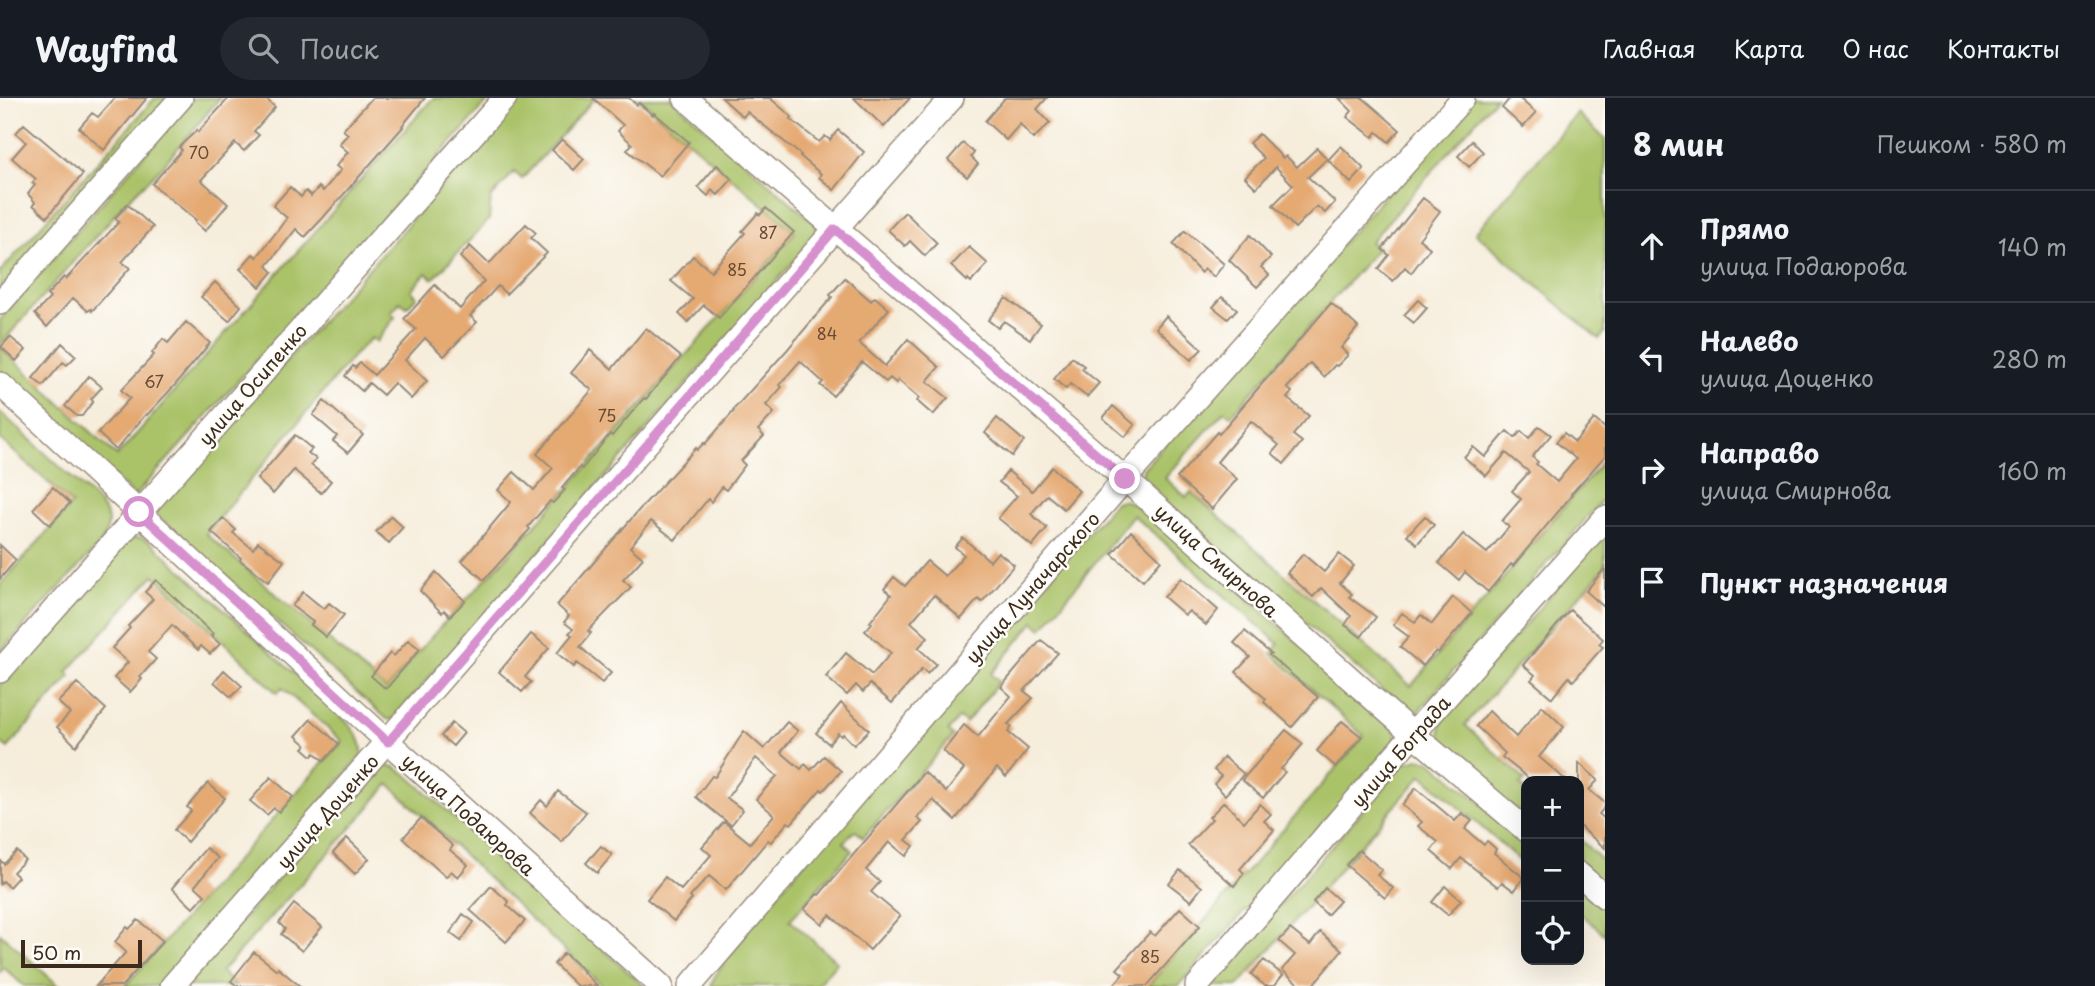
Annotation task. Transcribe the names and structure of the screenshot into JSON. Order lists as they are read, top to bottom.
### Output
{
  "streets": {
    "street": [
      "улица Осипенко",
      "улица Смирнова",
      "улица Луначарского",
      "улица Бограда",
      "улица Доценко",
      "улица Подаюрова"
    ]
  },
  "crossings": [
    ["улица Осипенко", "улица Подаюрова"],
    ["улица Смирнова", "улица Луначарского"],
    ["улица Смирнова", "улица Бограда"],
    ["улица Смирнова", "улица Доценко"],
    ["улица Доценко", "улица Подаюрова"]
  ],
  "house_numbers": [
    "70",
    "87",
    "85",
    "84",
    "67",
    "75",
    "85"
  ],
  "scale_bar": "50 m",
  "page": {
    "header": "Wayfind",
    "search": "Поиск",
    "nav": [
      "Главная",
      "Карта",
      "О нас",
      "Контакты"
    ],
    "heading": ["8 мин", "Пешком · 580 m"],
    "list": [
      ["Прямо", "улица Подаюрова", "140 m"],
      ["Налево", "улица Доценко", "280 m"],
      ["Направо", "улица Смирнова", "160 m"],
      "Пункт назначения"
    ],
    "map_buttons": ["+", "−"],
    "scale": "50 m"
  }
}
